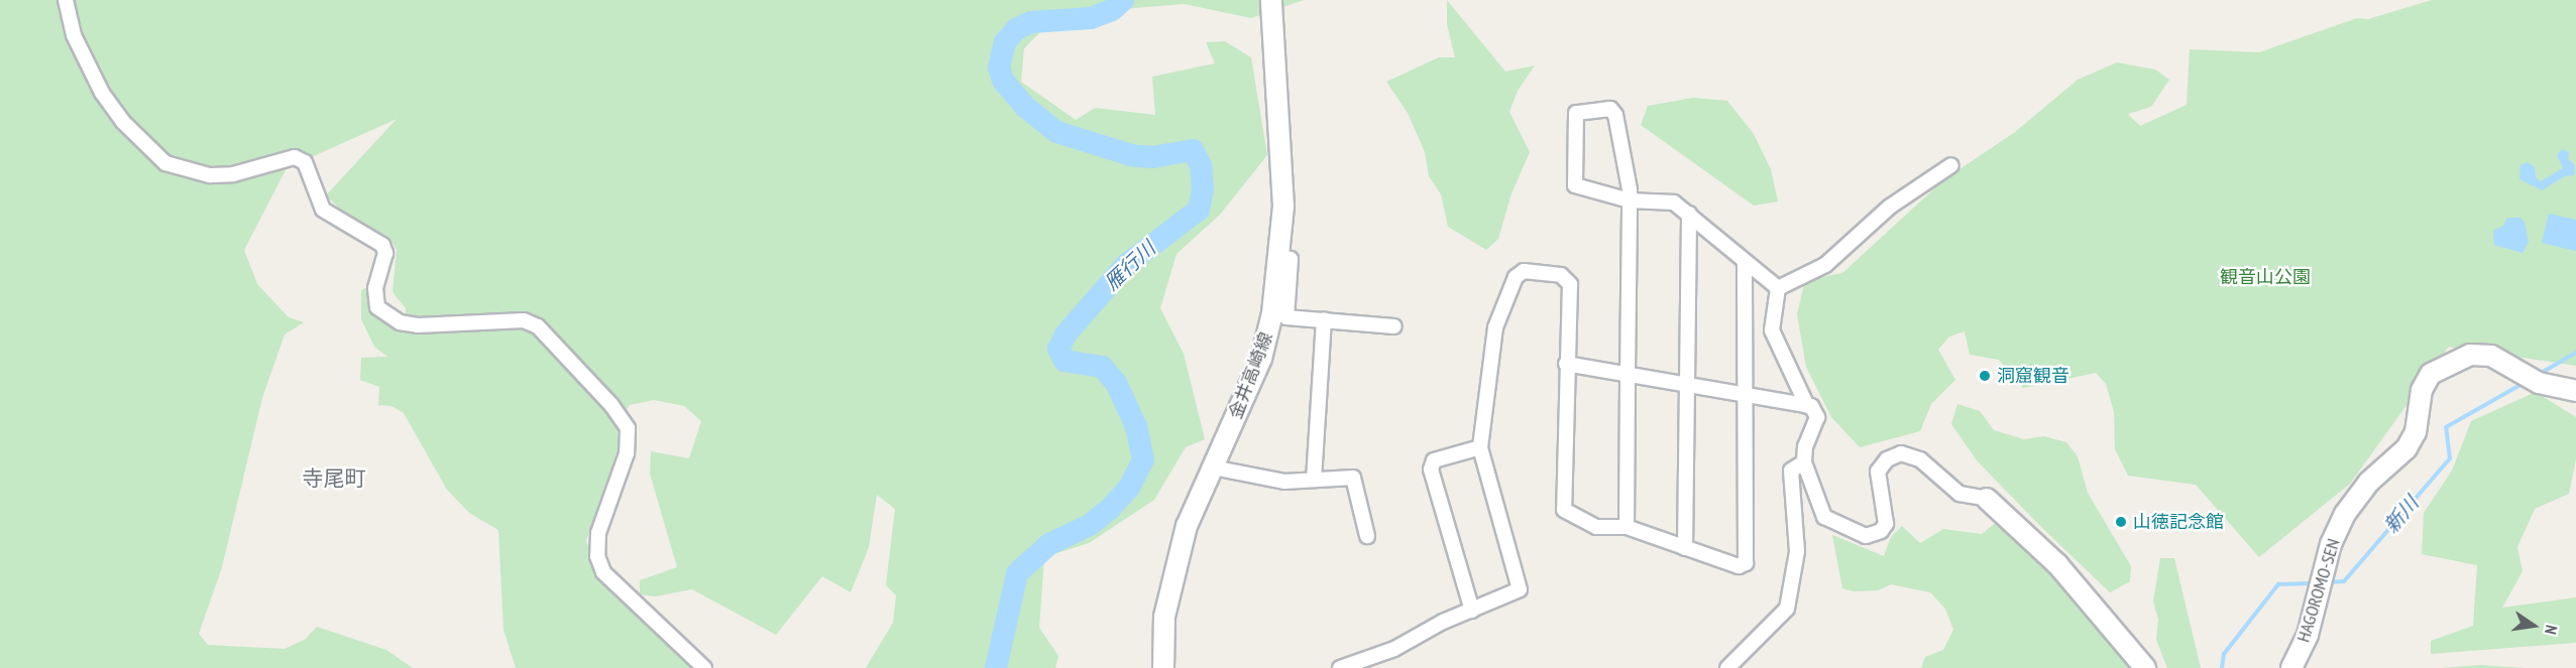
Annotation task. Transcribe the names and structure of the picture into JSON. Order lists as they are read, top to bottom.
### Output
{
  "streets": {
    "street": ["金井高崎線", "HAGOROMO-SEN"]
  },
  "districts": ["寺尾町"],
  "water": ["雁行川", "新川"],
  "parks": ["観音山公園"],
  "places": ["洞窟観音", "山徳記念館"],
  "north": "right"
}
